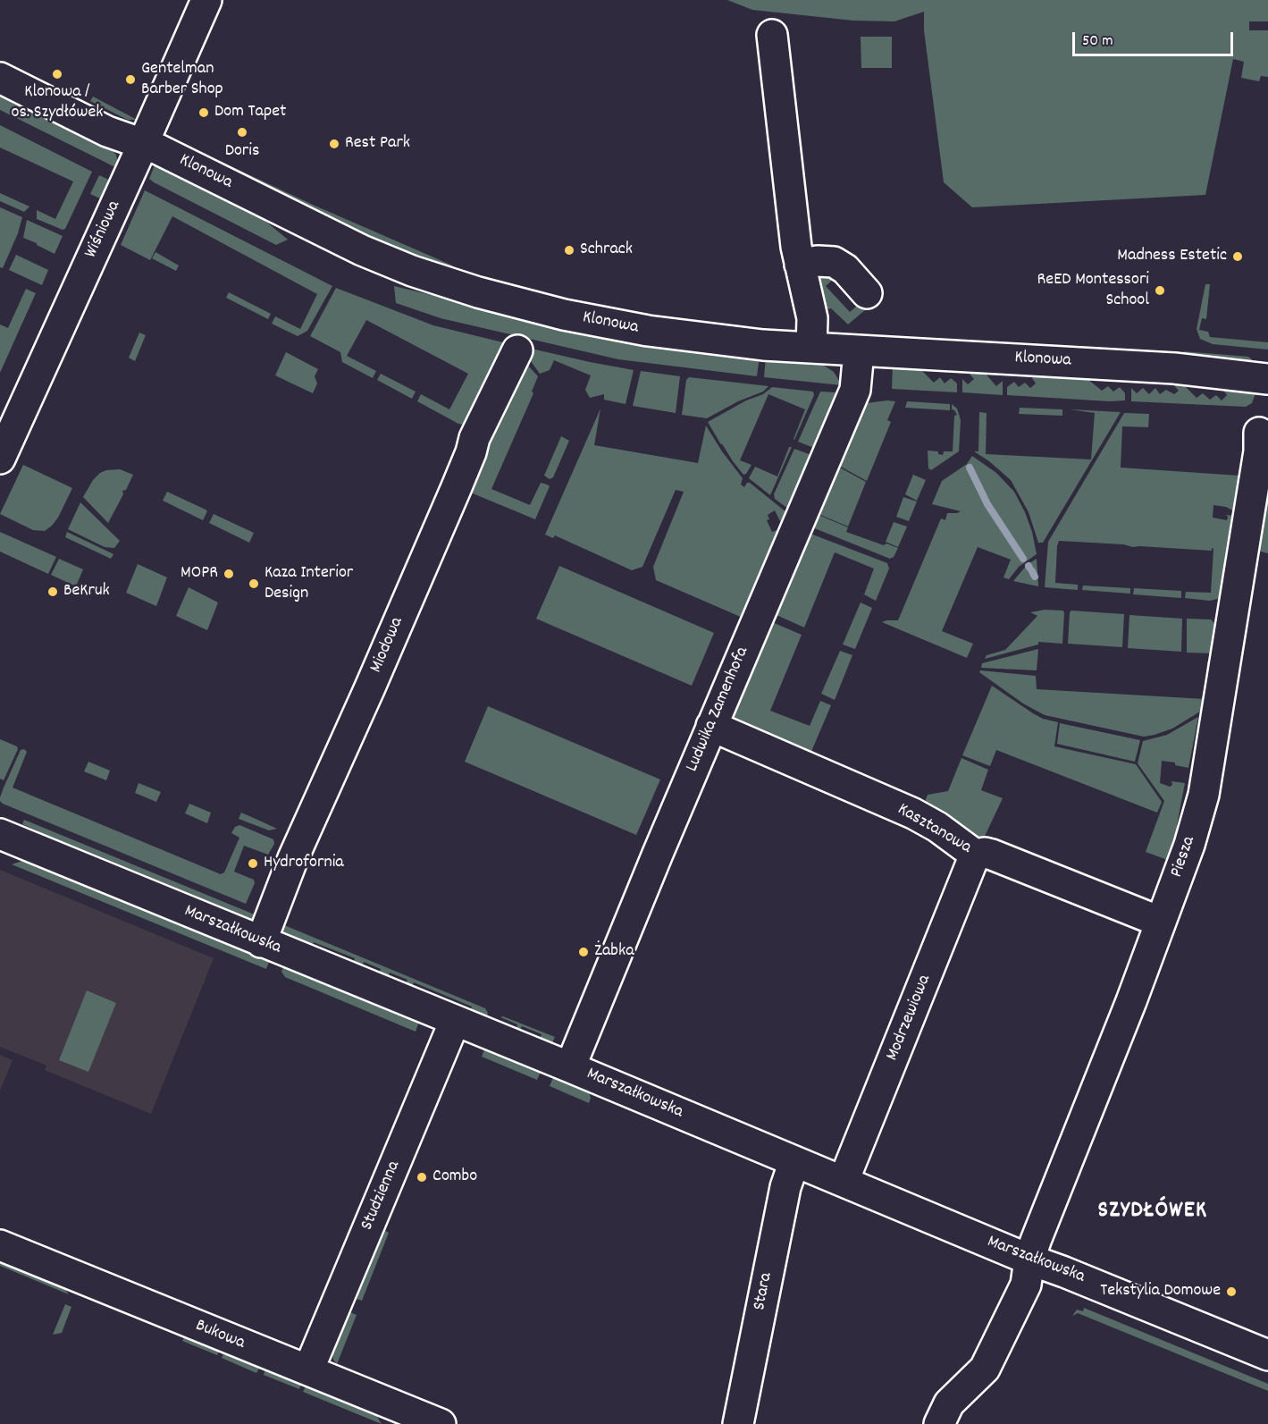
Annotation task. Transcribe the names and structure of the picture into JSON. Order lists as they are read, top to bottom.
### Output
{
  "streets": {
    "street": [
      "Klonowa",
      "Wiśniowa",
      "Miodowa",
      "Ludwika Zamenhofa",
      "Kasztanowa",
      "Piesza",
      "Marszałkowska",
      "Modrzewiowa",
      "Studzienna",
      "Stara",
      "Bukowa"
    ]
  },
  "crossings": [
    ["Klonowa", "Wiśniowa"],
    ["Klonowa", "Ludwika Zamenhofa"],
    ["Miodowa", "Marszałkowska"],
    ["Ludwika Zamenhofa", "Kasztanowa"],
    ["Ludwika Zamenhofa", "Marszałkowska"],
    ["Kasztanowa", "Piesza"],
    ["Kasztanowa", "Modrzewiowa"],
    ["Piesza", "Marszałkowska"],
    ["Marszałkowska", "Modrzewiowa"],
    ["Marszałkowska", "Studzienna"],
    ["Marszałkowska", "Stara"],
    ["Studzienna", "Bukowa"]
  ],
  "districts": ["SZYDŁÓWEK"],
  "places": [
    "Klonowa / os. Szydłówek",
    "Gentelman Barber Shop",
    "Dom Tapet",
    "Doris",
    "Rest Park",
    "Schrack",
    "Madness Estetic",
    "ReED Montessori School",
    "MOPR",
    "Kaza Interior Design",
    "BeKruk",
    "Hydrofornia",
    "Żabka",
    "Combo",
    "Tekstylia Domowe"
  ],
  "scale_bar": "50 m"
}
